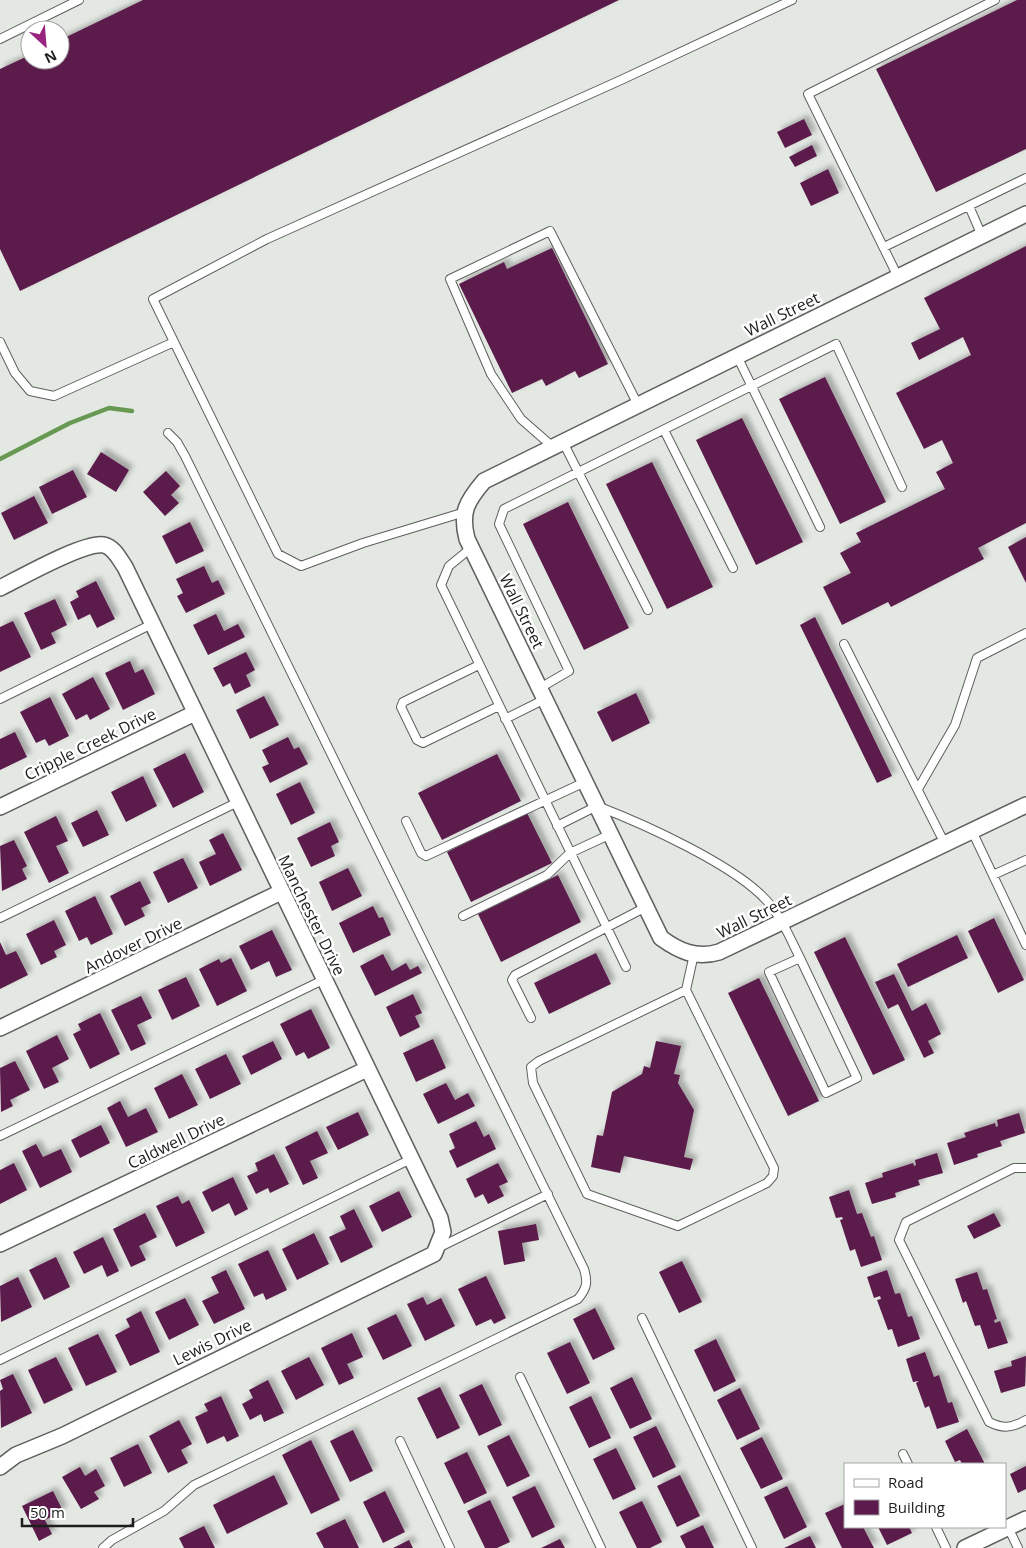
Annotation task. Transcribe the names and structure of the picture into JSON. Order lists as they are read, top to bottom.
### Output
{
  "streets": {
    "street": [
      "Wall Street",
      "Cripple Creek Drive",
      "Manchester Drive",
      "Andover Drive",
      "Caldwell Drive",
      "Lewis Drive"
    ]
  },
  "crossings": [
    ["Cripple Creek Drive", "Manchester Drive"],
    ["Manchester Drive", "Andover Drive"],
    ["Manchester Drive", "Caldwell Drive"],
    ["Manchester Drive", "Lewis Drive"]
  ],
  "legend": ["Road", "Building"],
  "scale_bar": "50 m",
  "north": "bottom right"
}
